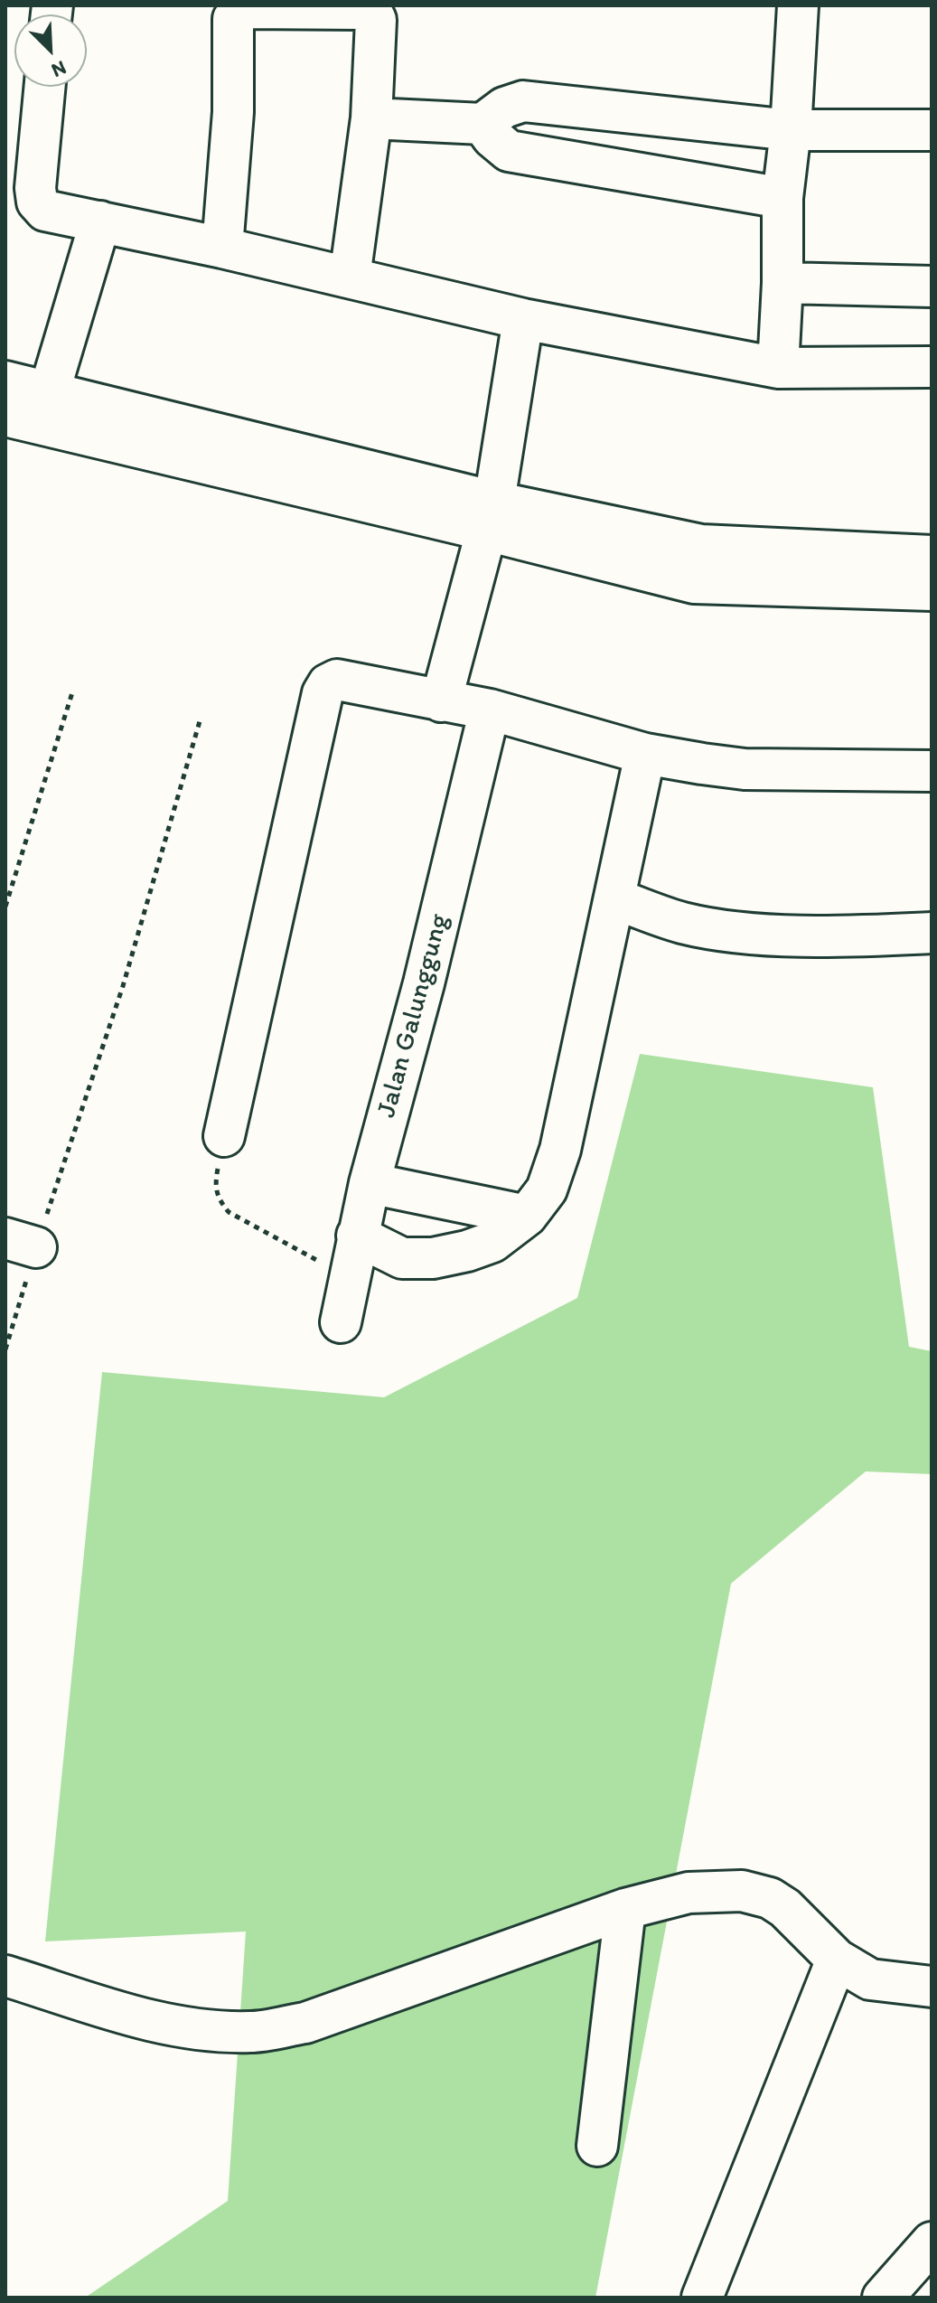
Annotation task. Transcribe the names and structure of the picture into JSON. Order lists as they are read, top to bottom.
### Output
{
  "streets": {
    "main road": ["Jalan Galunggung"]
  },
  "north": "bottom right"
}
